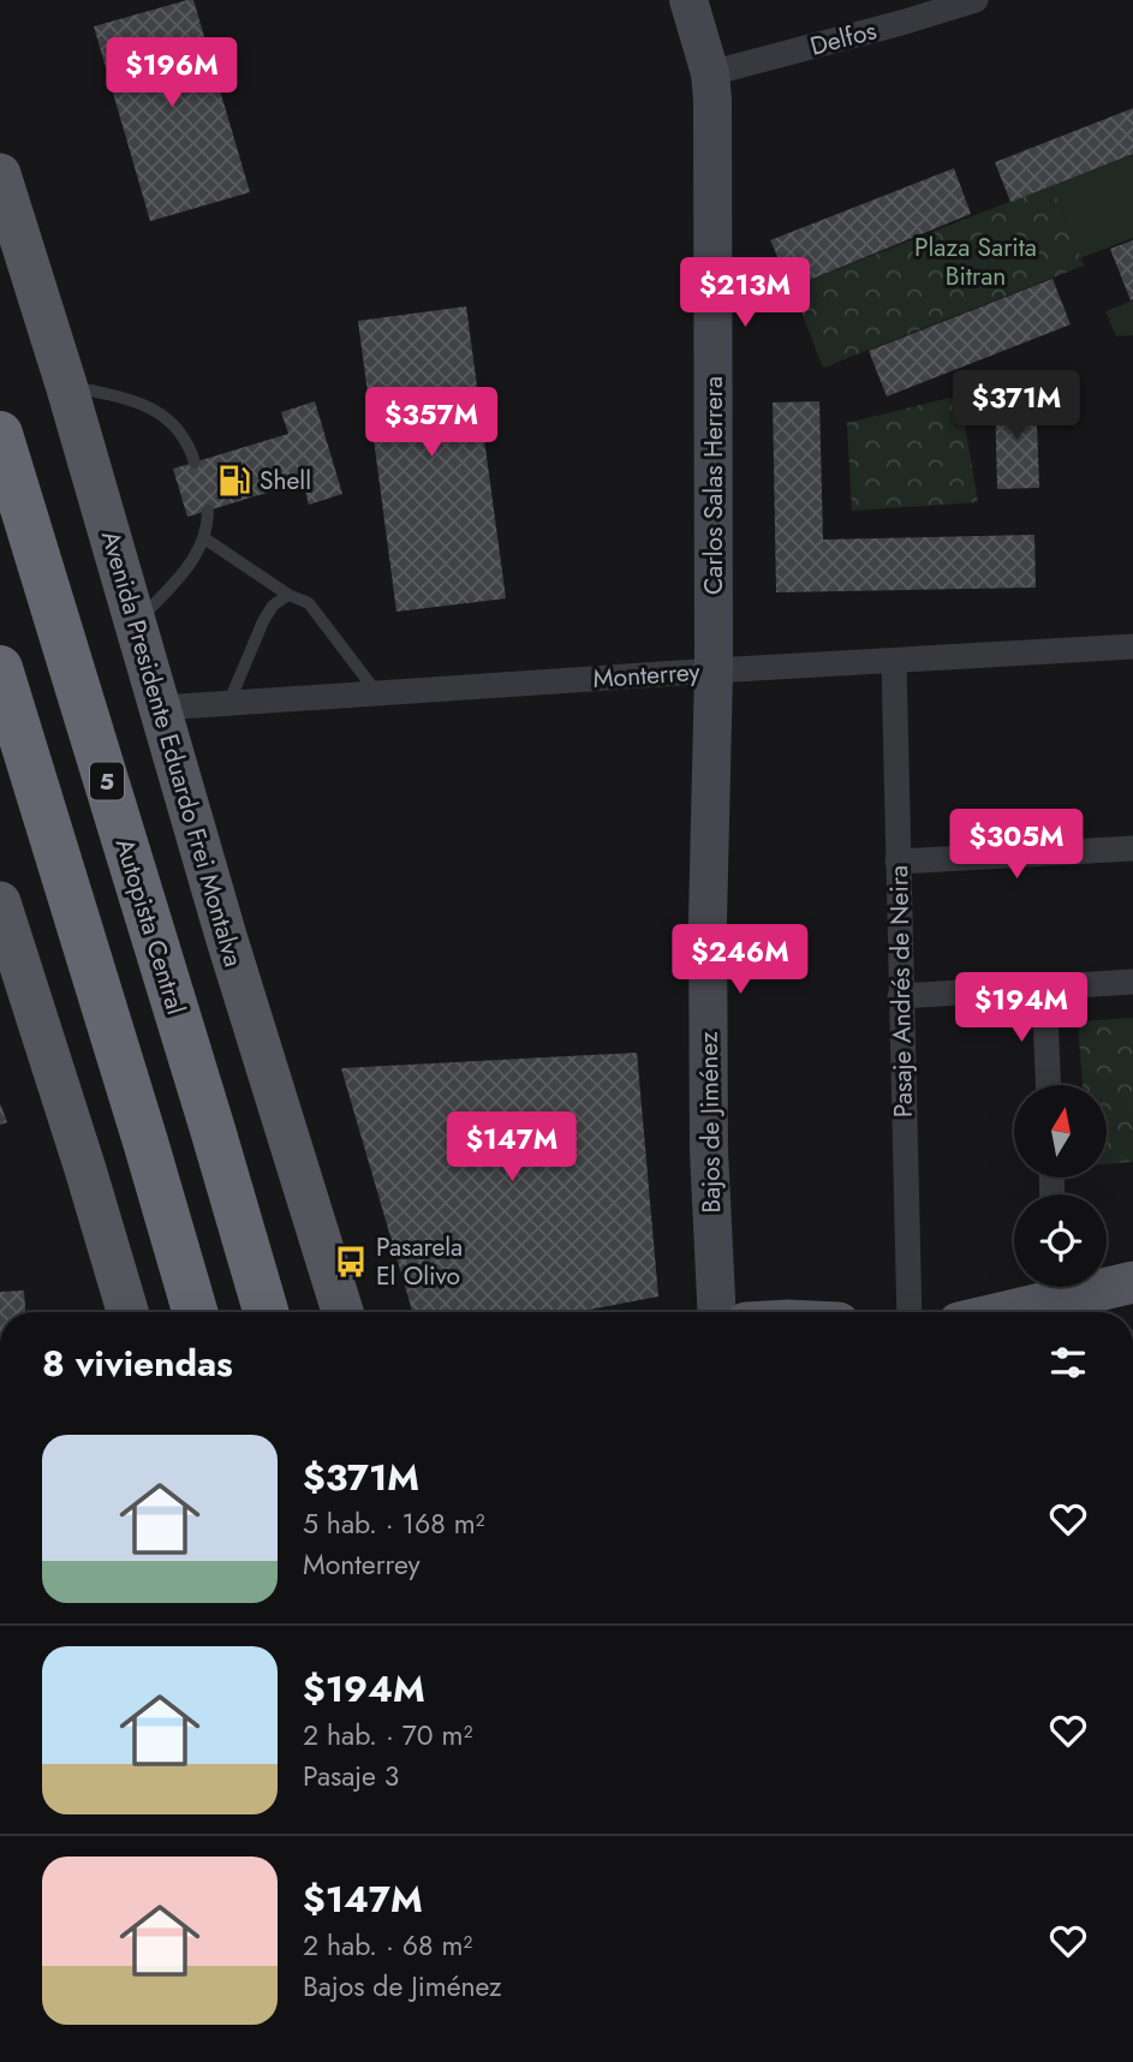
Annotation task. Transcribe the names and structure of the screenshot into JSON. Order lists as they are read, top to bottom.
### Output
{
  "streets": {
    "highway": ["5", "Autopista Central"],
    "main road": ["Avenida Presidente Eduardo Frei Montalva"],
    "street": [
      "Delfos",
      "Carlos Salas Herrera",
      "Monterrey",
      "Pasaje Andrés de Neira",
      "Bajos de Jiménez"
    ]
  },
  "crossings": [
    ["Delfos", "Carlos Salas Herrera"],
    ["Carlos Salas Herrera", "Monterrey"],
    ["Carlos Salas Herrera", "Bajos de Jiménez"],
    ["Monterrey", "Avenida Presidente Eduardo Frei Montalva"],
    ["Monterrey", "Pasaje Andrés de Neira"],
    ["Monterrey", "Bajos de Jiménez"]
  ],
  "parks": ["Plaza Sarita Bitran"],
  "places": {
    "fuel station": ["Shell"],
    "bus stop": ["Pasarela El Olivo"]
  },
  "north": "top",
  "page": {
    "price": [
      "$196M",
      "$213M",
      "$371M",
      "$357M",
      "$305M",
      "$246M",
      "$194M",
      "$147M"
    ],
    "heading": "8 viviendas",
    "list": [
      {
        "name": "$371M",
        "note": "5 hab. · 168 m² · Monterrey"
      },
      {
        "name": "$194M",
        "note": "2 hab. · 70 m² · Pasaje 3"
      },
      {
        "name": "$147M",
        "note": "2 hab. · 68 m² · Bajos de Jiménez"
      }
    ]
  }
}
